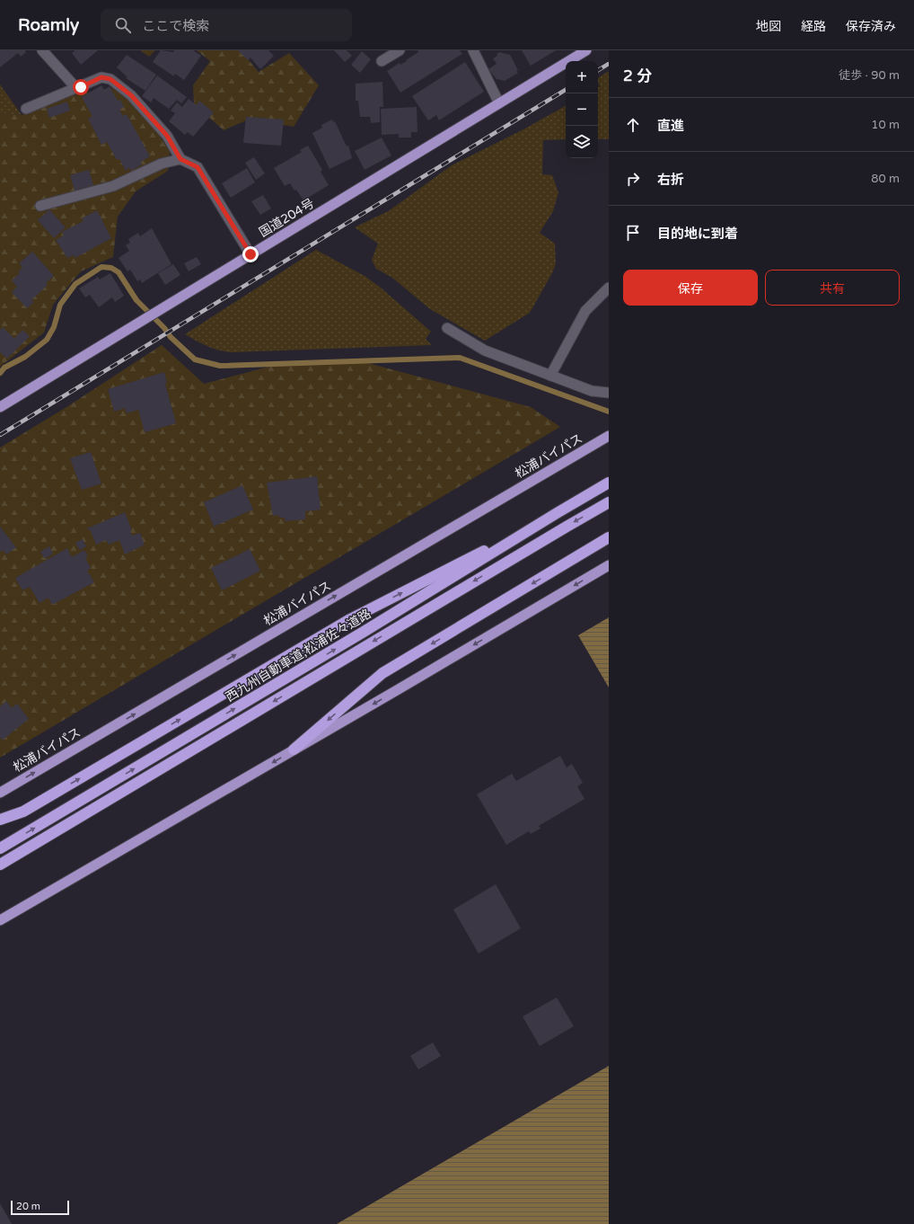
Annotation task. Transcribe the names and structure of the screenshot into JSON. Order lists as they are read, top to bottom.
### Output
{
  "streets": {
    "highway": ["国道204号", "松浦バイパス", "西九州自動車道;松浦佐々道路"]
  },
  "scale_bar": "20 m",
  "page": {
    "header": "Roamly",
    "search": "ここで検索",
    "nav": ["地図", "経路", "保存済み"],
    "heading": ["2 分", "徒歩 · 90 m"],
    "map_buttons": ["+", "−"],
    "list": [
      ["直進", "10 m"],
      ["右折", "80 m"],
      "目的地に到着"
    ],
    "buttons": ["保存", "共有"],
    "scale": "20 m"
  }
}
